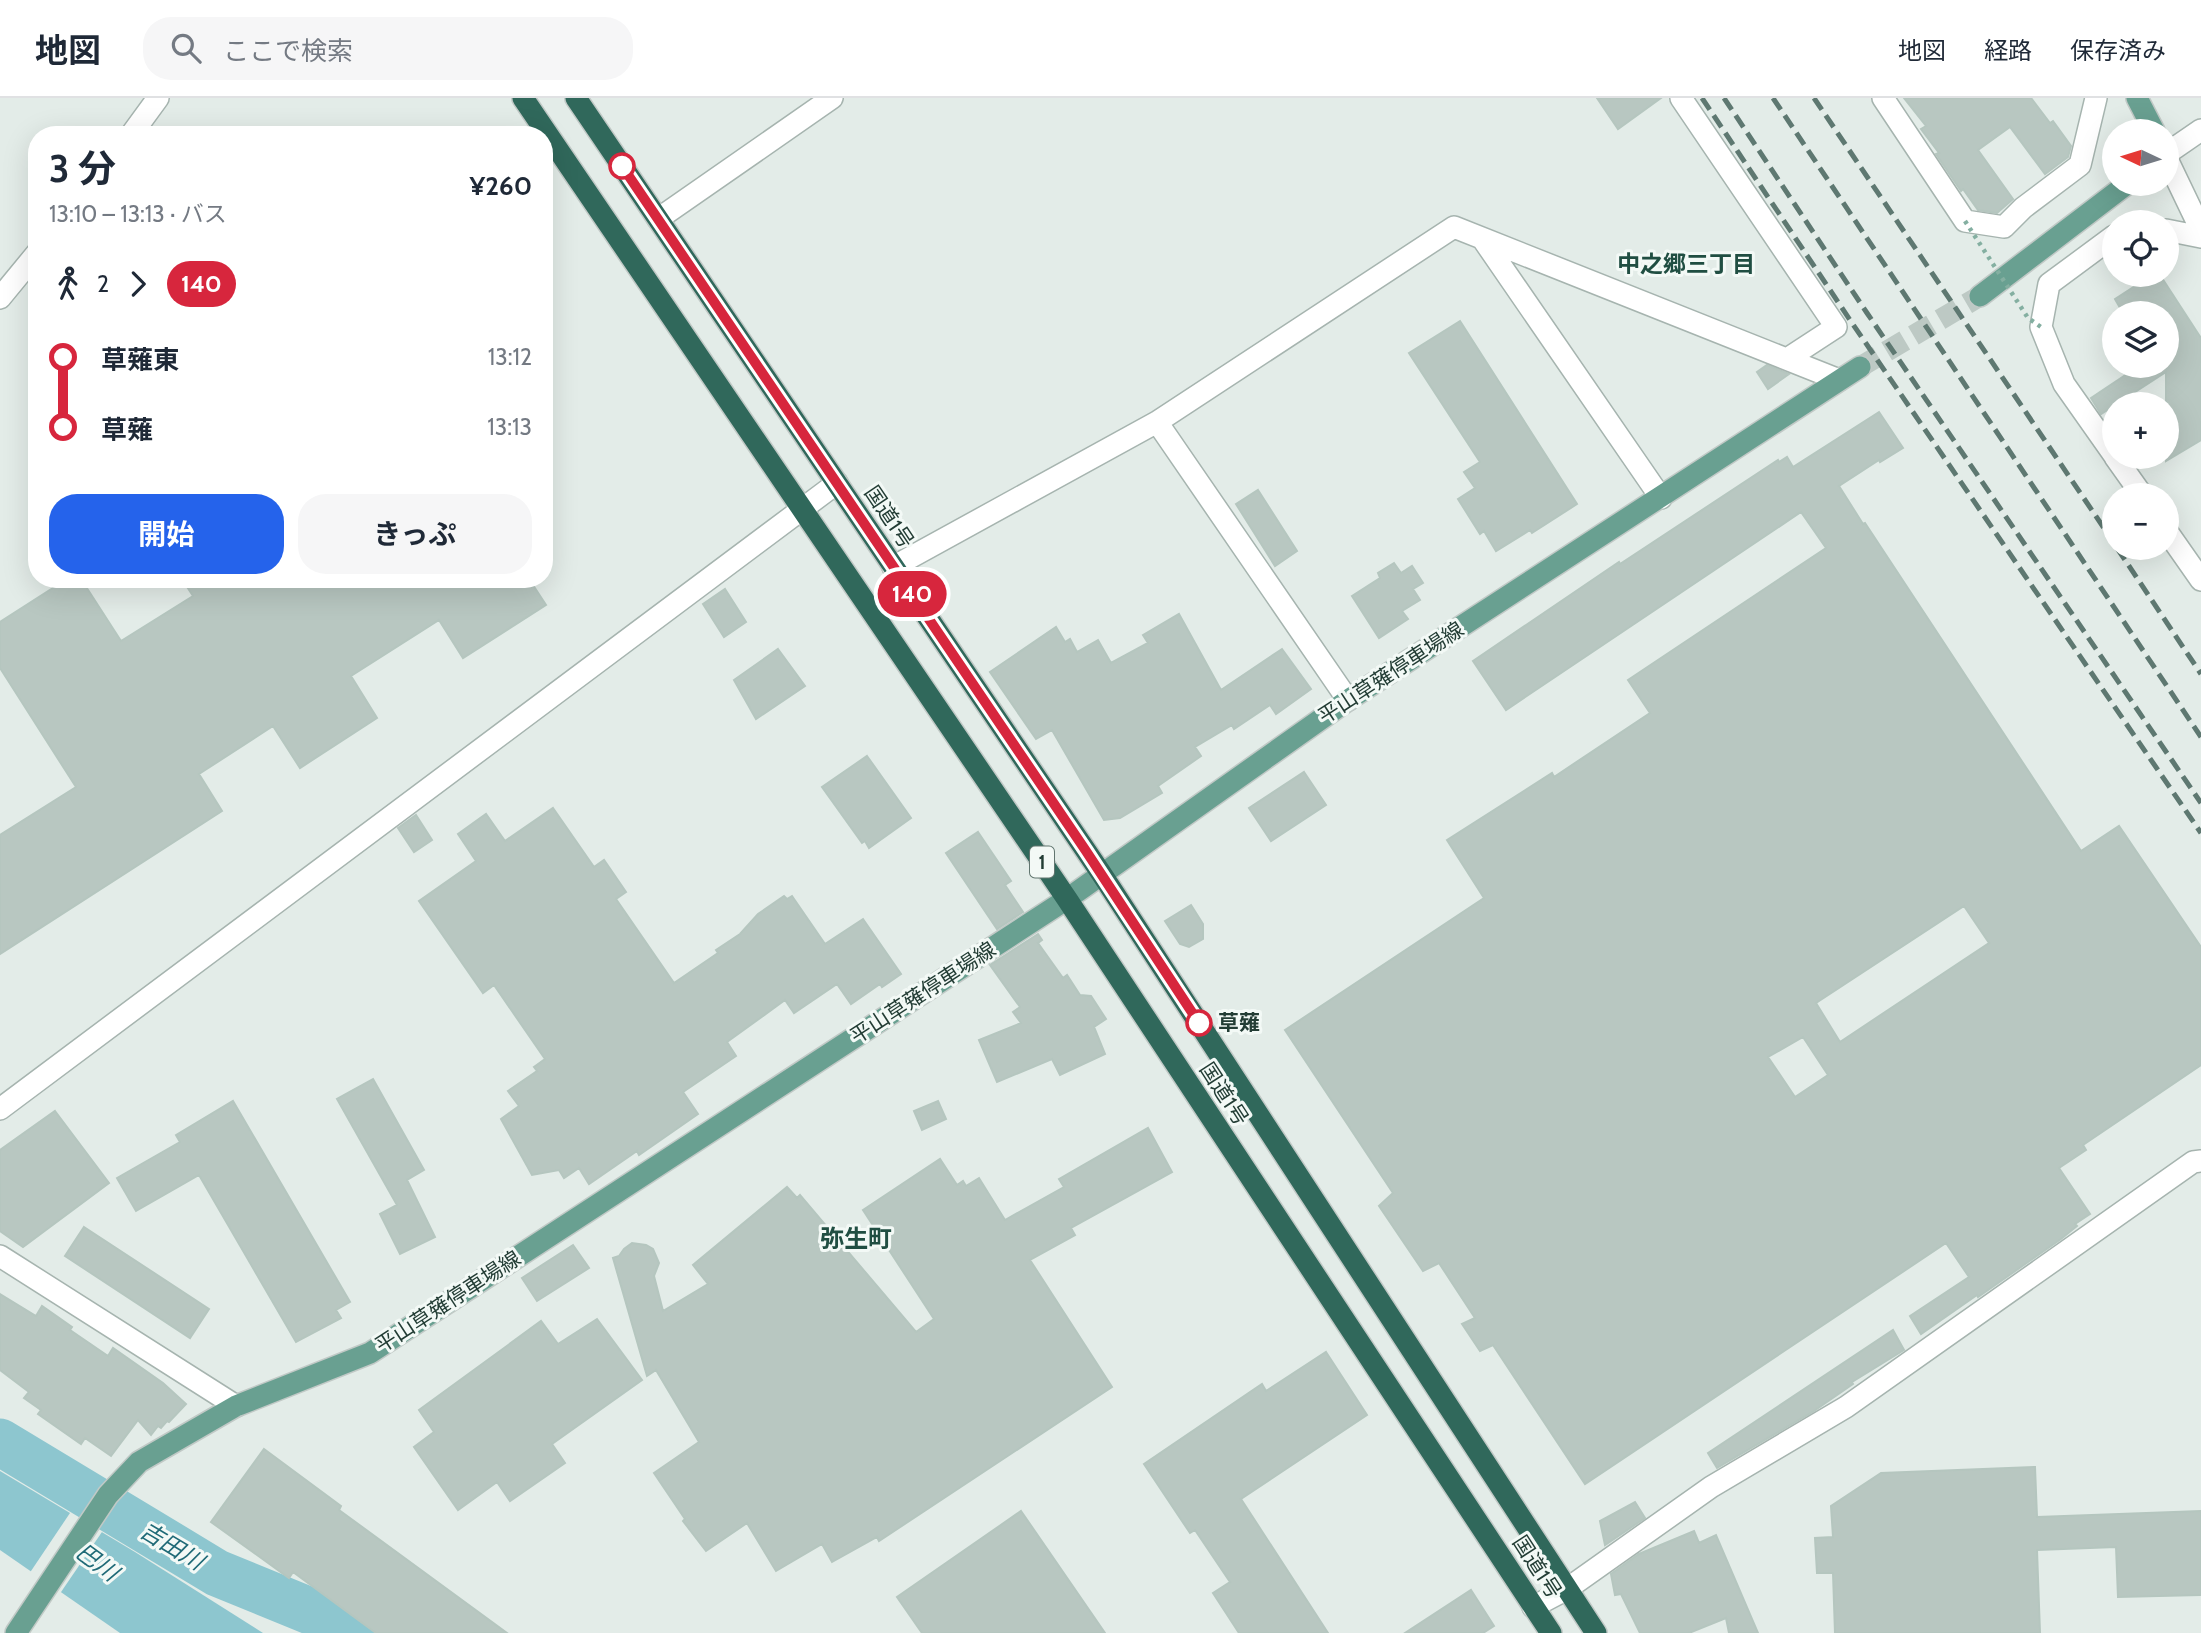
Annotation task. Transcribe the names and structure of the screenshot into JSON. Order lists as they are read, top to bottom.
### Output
{
  "streets": {
    "highway": ["国道1号", "1"],
    "main road": ["平山草薙停車場線"]
  },
  "crossings": [
    ["国道1号", "平山草薙停車場線"]
  ],
  "districts": ["中之郷三丁目", "弥生町"],
  "water": ["吉田川", "巴川"],
  "places": ["草薙"],
  "lines": ["bus line 140"],
  "north": "left",
  "page": {
    "header": "地図",
    "search": "ここで検索",
    "nav": ["地図", "経路", "保存済み"],
    "on_map": "140",
    "map_buttons": ["+", "−"],
    "heading": ["3 分", "13:10 – 13:13 · バス", "¥260"],
    "legs": ["2", "140"],
    "list": [
      {
        "name": "草薙東",
        "value": "13:12"
      },
      {
        "name": "草薙",
        "value": "13:13"
      }
    ],
    "buttons": ["開始", "きっぷ"]
  }
}
